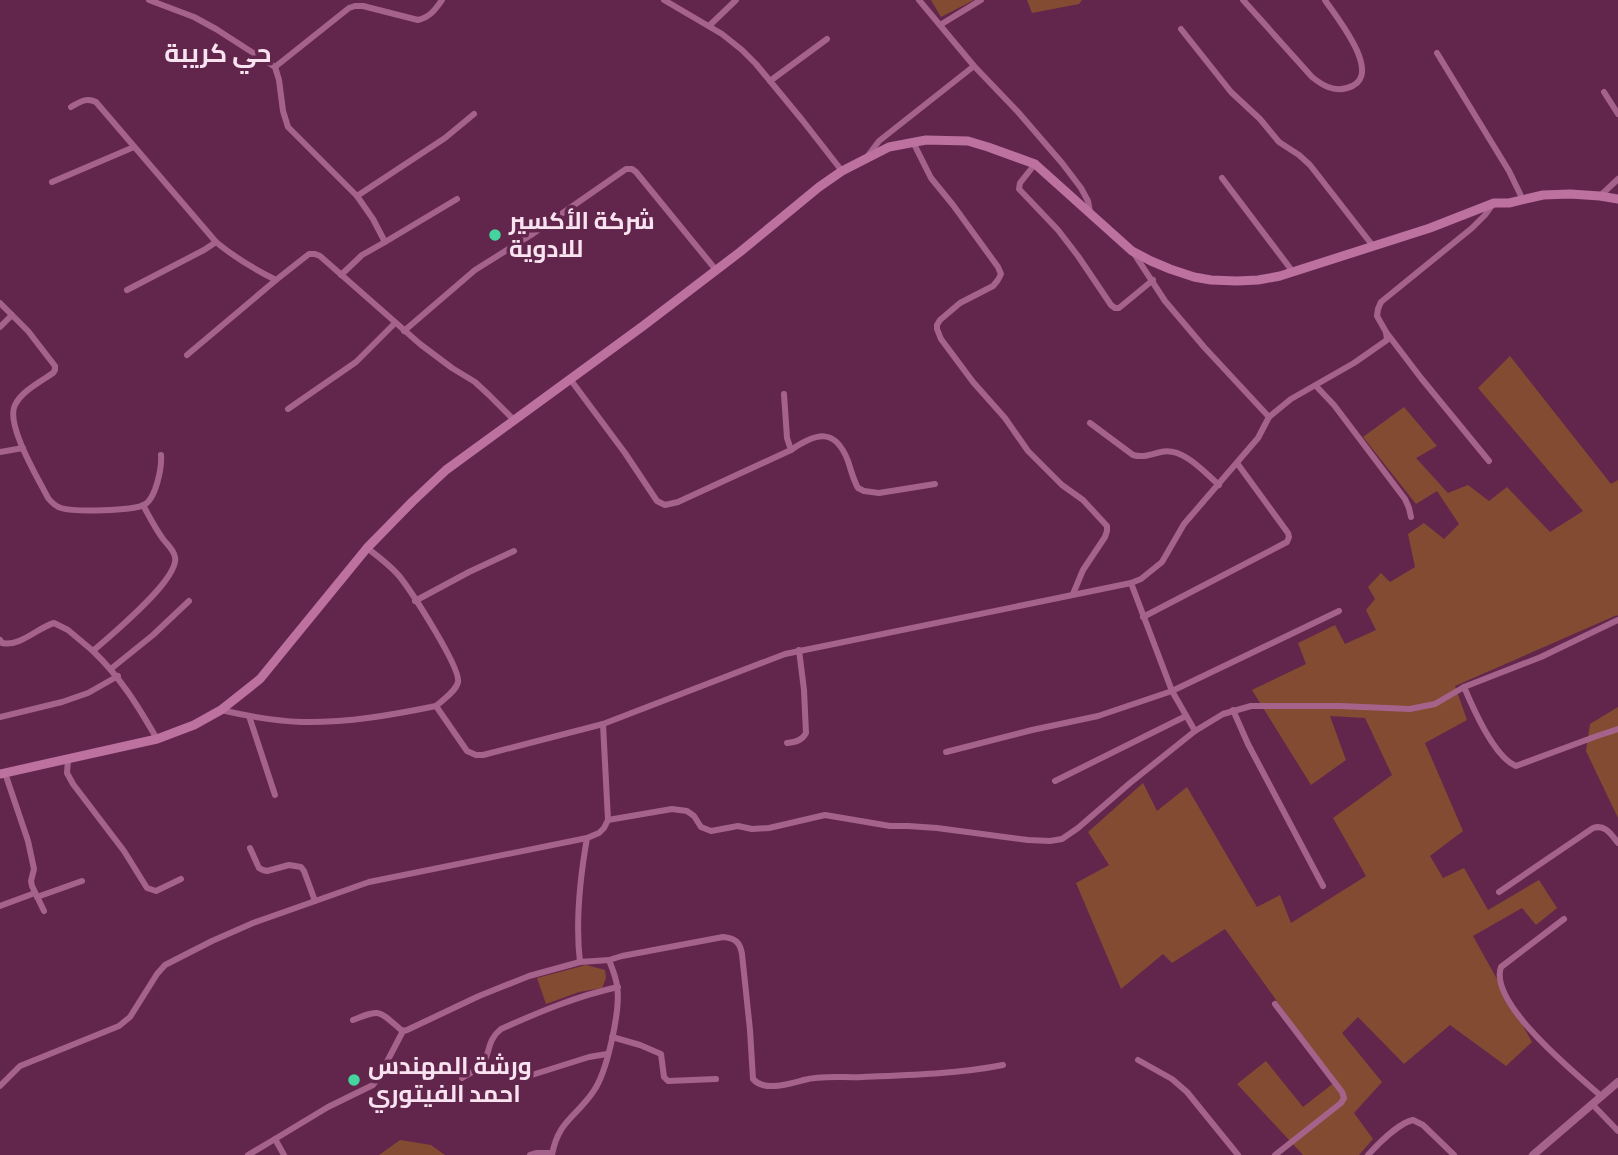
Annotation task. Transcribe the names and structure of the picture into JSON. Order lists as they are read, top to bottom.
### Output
{
  "districts": ["حي كريبة"],
  "places": ["شركة الأكسير للادوية", "ورشة المهندس احمد الفيتوري"]
}
